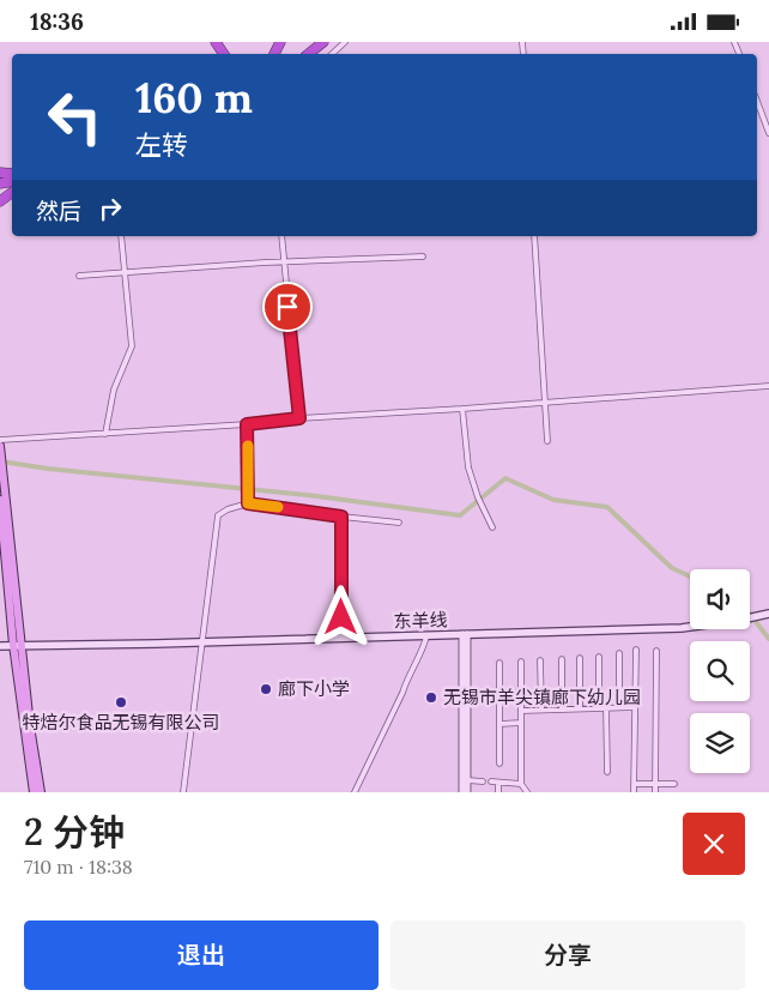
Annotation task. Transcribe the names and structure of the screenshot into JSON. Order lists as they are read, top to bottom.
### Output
{
  "streets": {
    "main road": ["东羊线"]
  },
  "places": ["廊下小学", "无锡市羊尖镇廊下幼儿园", "特焙尔食品无锡有限公司"],
  "page": {
    "status": "18:36",
    "turn": ["160 m", "左转"],
    "then": "然后",
    "heading": ["2 分钟", "710 m · 18:38"],
    "buttons": ["退出", "分享"]
  }
}
